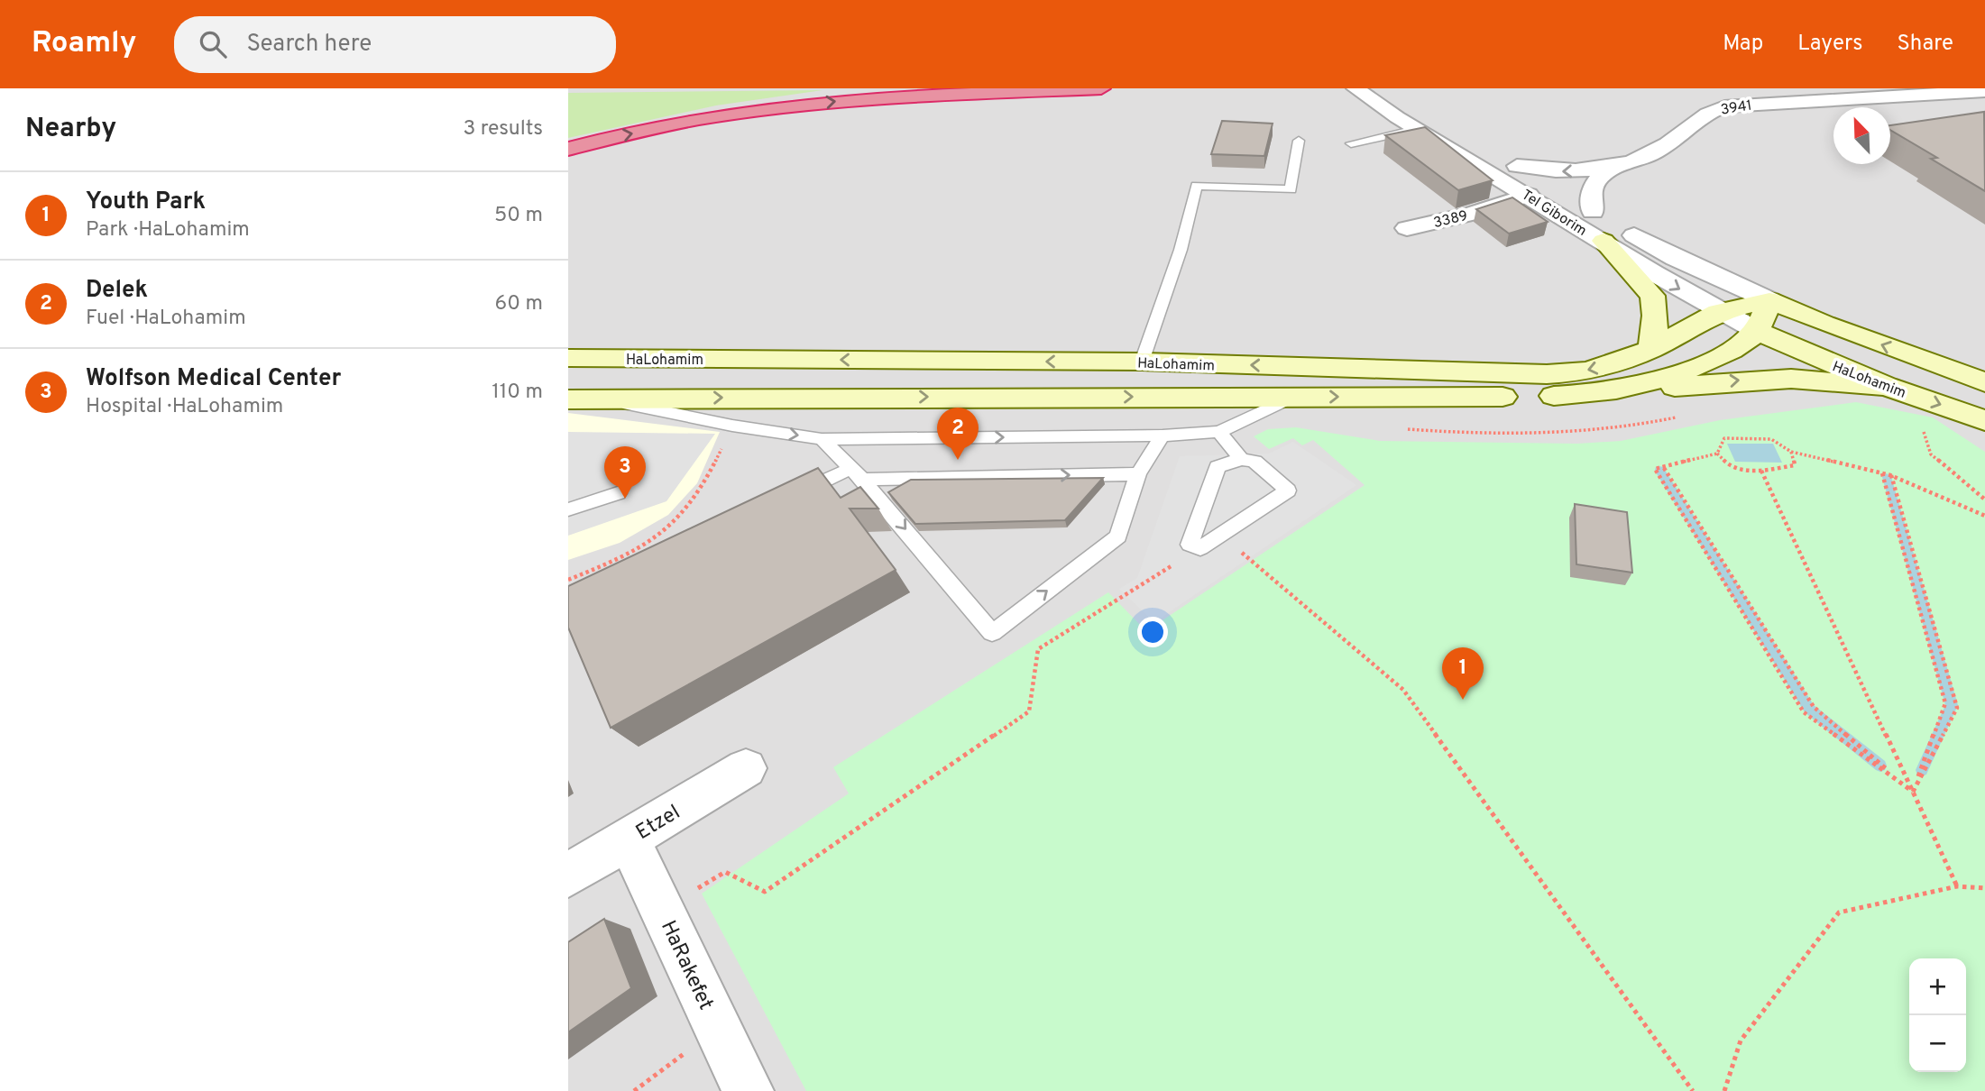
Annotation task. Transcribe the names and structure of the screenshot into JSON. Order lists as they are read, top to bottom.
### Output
{
  "streets": {
    "main road": ["HaLohamim"],
    "street": [
      "3941",
      "Tel Giborim",
      "3389",
      "Etzel",
      "HaRakefet"
    ]
  },
  "crossings": [
    ["3941", "Tel Giborim"],
    ["Tel Giborim", "3389"],
    ["Tel Giborim", "HaLohamim"],
    ["Etzel", "HaRakefet"]
  ],
  "north": "top left",
  "page": {
    "header": "Roamly",
    "search": "Search here",
    "nav": ["Map", "Layers", "Share"],
    "heading": ["Nearby", "3 results"],
    "list": [
      {
        "mark": "1",
        "name": "Youth Park",
        "note": "Park · HaLohamim",
        "value": "50 m"
      },
      {
        "mark": "2",
        "name": "Delek",
        "note": "Fuel · HaLohamim",
        "value": "60 m"
      },
      {
        "mark": "3",
        "name": "Wolfson Medical Center",
        "note": "Hospital · HaLohamim",
        "value": "110 m"
      }
    ],
    "pins": ["2", "3", "1"],
    "map_buttons": ["+", "−"]
  }
}
